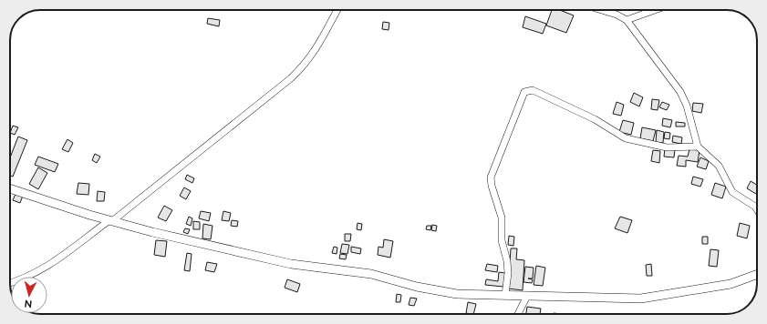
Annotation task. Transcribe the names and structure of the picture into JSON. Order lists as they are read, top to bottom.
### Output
{
  "north": "bottom"
}
